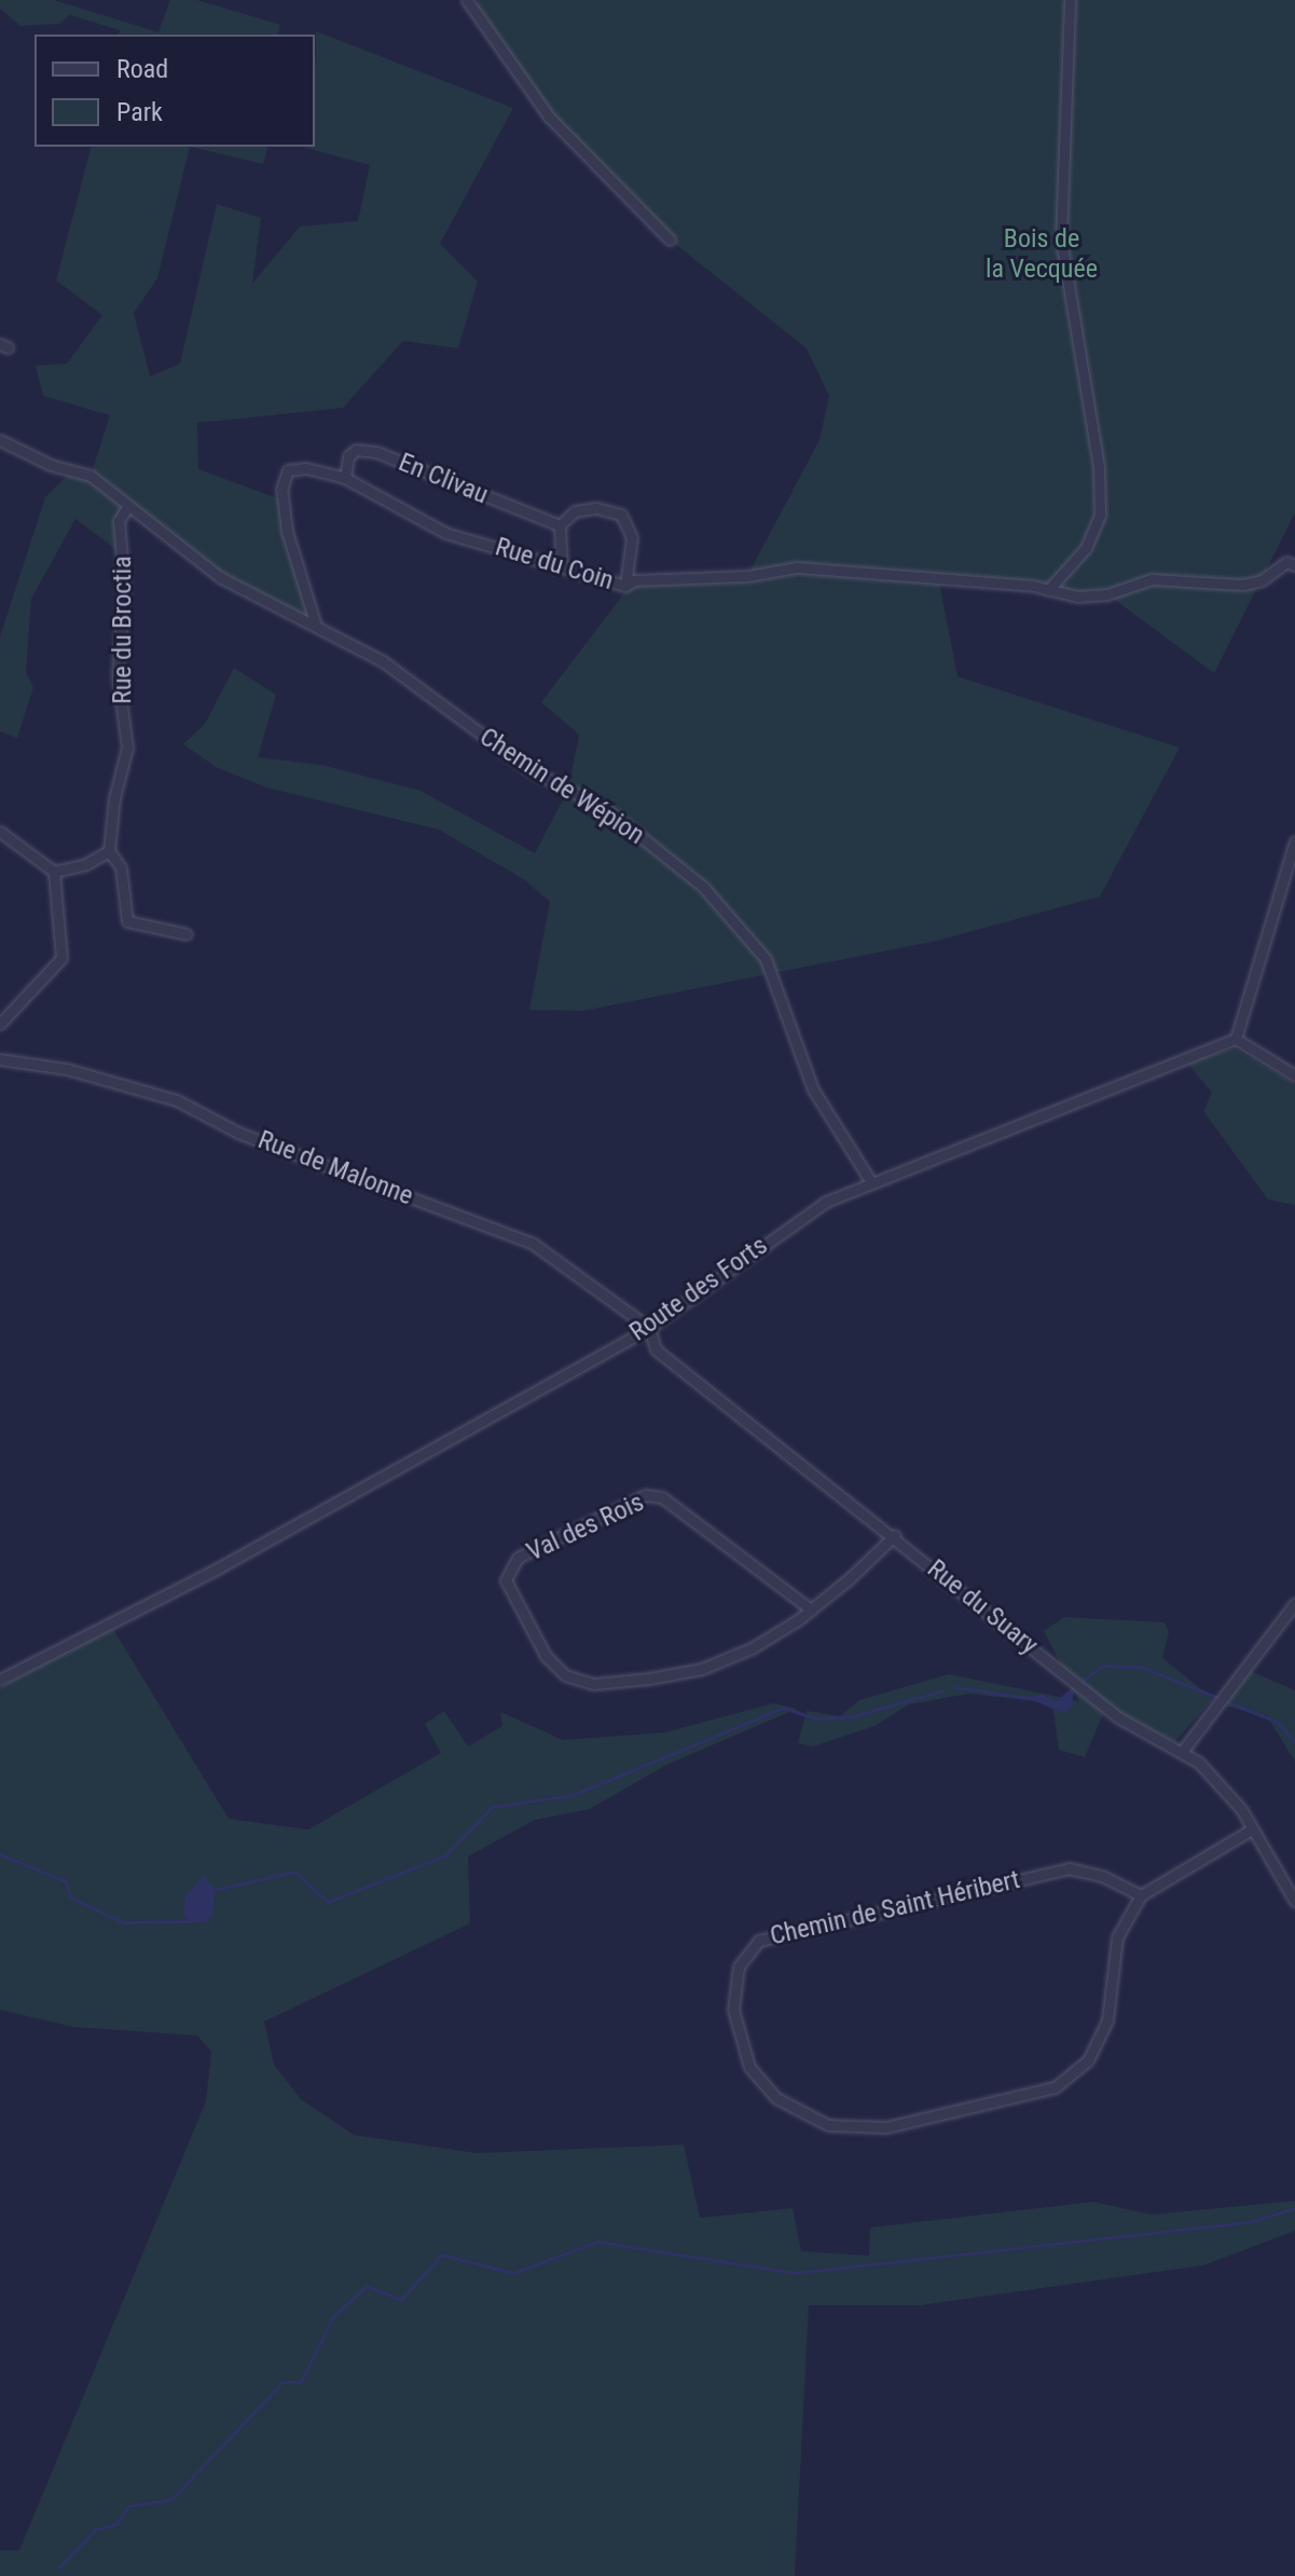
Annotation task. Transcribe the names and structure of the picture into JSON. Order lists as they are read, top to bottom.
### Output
{
  "streets": {
    "street": [
      "En Clivau",
      "Rue du Coin",
      "Rue du Broctia",
      "Chemin de Wépion",
      "Rue de Malonne",
      "Route des Forts",
      "Val des Rois",
      "Rue du Suary",
      "Chemin de Saint Héribert"
    ]
  },
  "crossings": [
    ["En Clivau", "Rue du Coin"],
    ["Rue du Coin", "Chemin de Wépion"],
    ["Rue du Broctia", "Chemin de Wépion"],
    ["Chemin de Wépion", "Route des Forts"],
    ["Rue de Malonne", "Route des Forts"],
    ["Rue de Malonne", "Rue du Suary"],
    ["Route des Forts", "Rue du Suary"],
    ["Val des Rois", "Rue du Suary"],
    ["Rue du Suary", "Chemin de Saint Héribert"]
  ],
  "parks": ["Bois de la Vecquée"],
  "legend": ["Road", "Park"]
}
